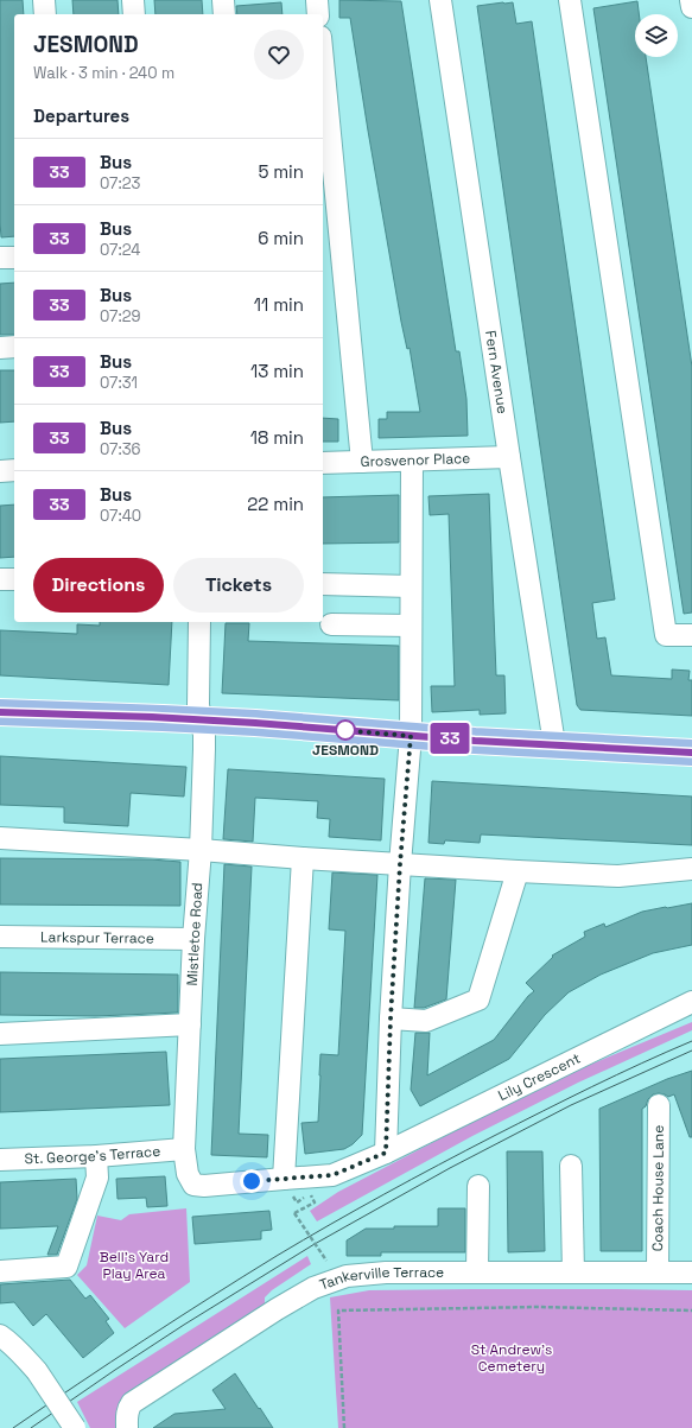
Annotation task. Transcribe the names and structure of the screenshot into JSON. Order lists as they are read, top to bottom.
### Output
{
  "streets": {
    "street": [
      "Fern Avenue",
      "Grosvenor Place",
      "Mistletoe Road",
      "Larkspur Terrace",
      "Lily Crescent",
      "St. George's Terrace",
      "Coach House Lane",
      "Tankerville Terrace"
    ]
  },
  "crossings": [
    ["Fern Avenue", "Grosvenor Place"],
    ["Mistletoe Road", "Larkspur Terrace"],
    ["Mistletoe Road", "Lily Crescent"],
    ["Mistletoe Road", "St. George's Terrace"],
    ["Coach House Lane", "Tankerville Terrace"]
  ],
  "parks": ["Bell's Yard Play Area", "St Andrew's Cemetery"],
  "places": ["JESMOND"],
  "lines": ["bus line 33"],
  "page": {
    "on_map": "33",
    "heading": [
      ["JESMOND", "Walk · 3 min · 240 m"],
      "Departures"
    ],
    "list": [
      {
        "mark": "33",
        "name": "Bus",
        "note": "07:23",
        "value": "5 min"
      },
      {
        "mark": "33",
        "name": "Bus",
        "note": "07:24",
        "value": "6 min"
      },
      {
        "mark": "33",
        "name": "Bus",
        "note": "07:29",
        "value": "11 min"
      },
      {
        "mark": "33",
        "name": "Bus",
        "note": "07:31",
        "value": "13 min"
      },
      {
        "mark": "33",
        "name": "Bus",
        "note": "07:36",
        "value": "18 min"
      },
      {
        "mark": "33",
        "name": "Bus",
        "note": "07:40",
        "value": "22 min"
      }
    ],
    "buttons": ["Directions", "Tickets"]
  }
}
